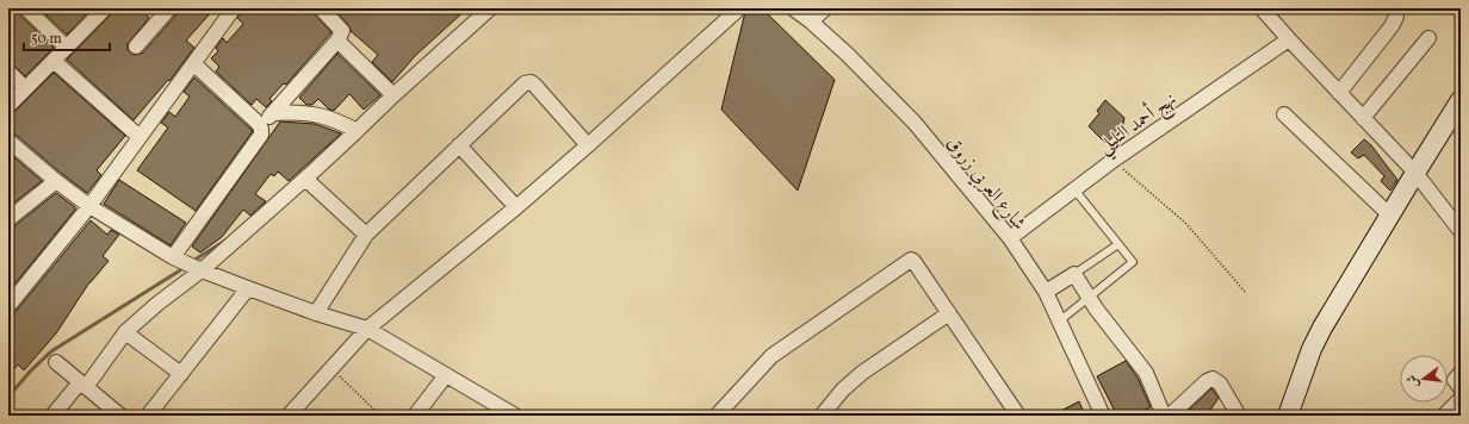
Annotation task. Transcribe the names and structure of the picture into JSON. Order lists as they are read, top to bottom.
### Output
{
  "streets": {
    "street": ["نهج أحمد التليلي", "شارع العربي زروق"]
  },
  "crossings": [
    ["نهج أحمد التليلي", "شارع العربي زروق"]
  ],
  "scale_bar": "50 m",
  "north": "left"
}
